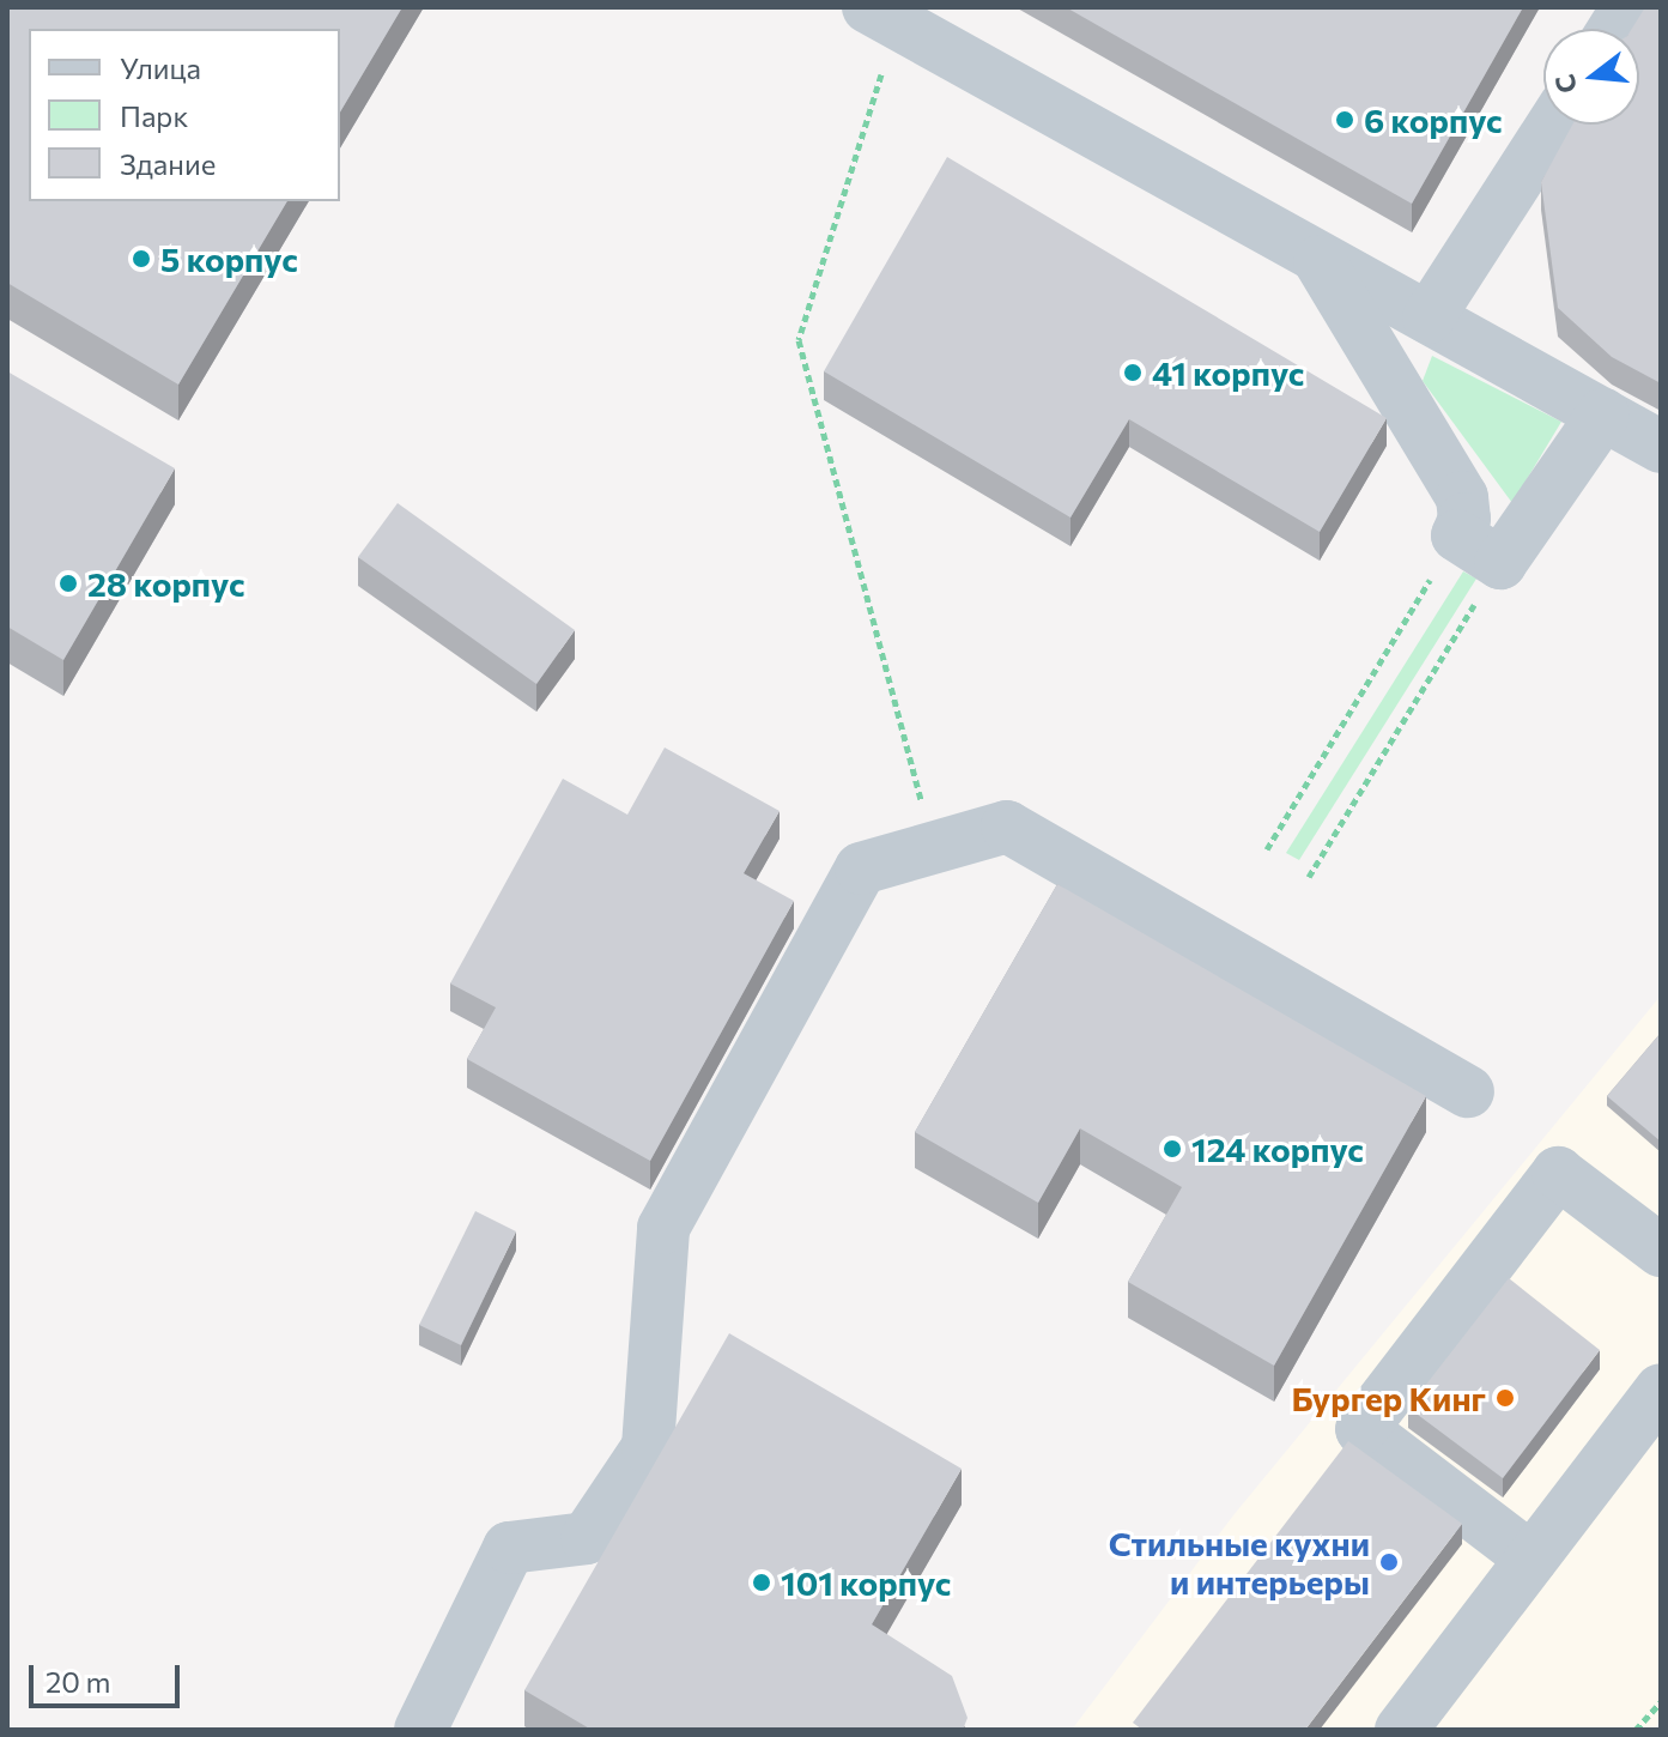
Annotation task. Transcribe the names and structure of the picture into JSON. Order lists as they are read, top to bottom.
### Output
{
  "places": [
    "6 корпус",
    "5 корпус",
    "41 корпус",
    "28 корпус",
    "124 корпус",
    "Бургер Кинг",
    "Стильные кухни и интерьеры",
    "101 корпус"
  ],
  "legend": ["Улица", "Парк", "Здание"],
  "scale_bar": "20 m",
  "north": "left"
}
